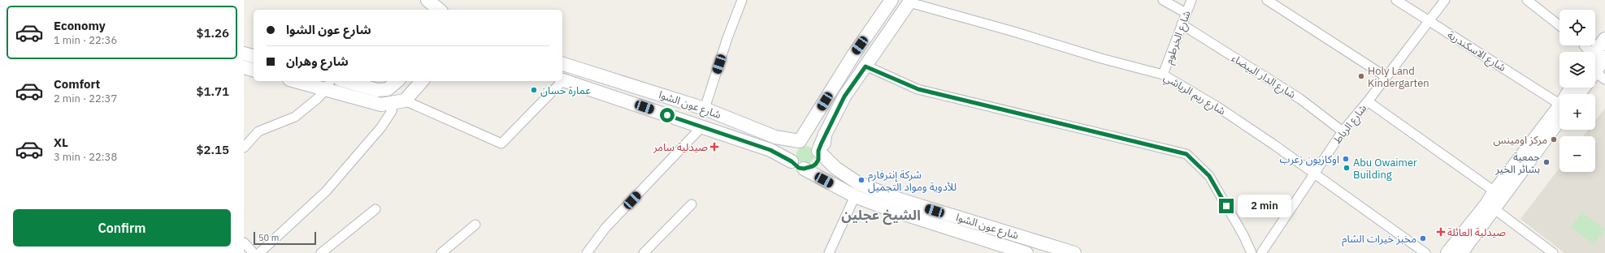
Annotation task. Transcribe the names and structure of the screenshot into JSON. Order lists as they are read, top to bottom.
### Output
{
  "streets": {
    "main road": ["شارع عون الشوا"],
    "street": [
      "شارع الخرطوم",
      "شارع الاسكندرية",
      "شارع الدار البيضاء",
      "شارع ريم الرياشي",
      "شارع الرباط"
    ]
  },
  "crossings": [
    ["شارع الخرطوم", "شارع الدار البيضاء"],
    ["شارع الخرطوم", "شارع ريم الرياشي"],
    ["شارع الاسكندرية", "شارع الرباط"],
    ["شارع الدار البيضاء", "شارع الرباط"],
    ["شارع ريم الرياشي", "شارع الرباط"]
  ],
  "districts": ["الشيخ عجلين"],
  "places": {
    "other": [
      "Holy Land Kindergarten",
      "عمارة حسان",
      "مركز اومينس",
      "اوكازيون زعرب",
      "جمعية بشائر الخير",
      "Abu Owaimer Building",
      "شركة إنترفارم للأدوية ومواد التجميل",
      "مخبز خيرات الشام"
    ],
    "health": ["صيدلية سامر", "صيدلية العائلة"]
  },
  "scale_bar": "50 m",
  "page": {
    "list": [
      {
        "name": "Economy",
        "note": "1 min · 22:36",
        "value": "$1.26"
      },
      {
        "name": "Comfort",
        "note": "2 min · 22:37",
        "value": "$1.71"
      },
      {
        "name": "XL",
        "note": "3 min · 22:38",
        "value": "$2.15"
      }
    ],
    "map_buttons": ["+", "−"],
    "banner": ["شارع عون الشوا", "شارع وهران"],
    "bubble": "2 min",
    "buttons": "Confirm",
    "scale": "50 m"
  }
}
